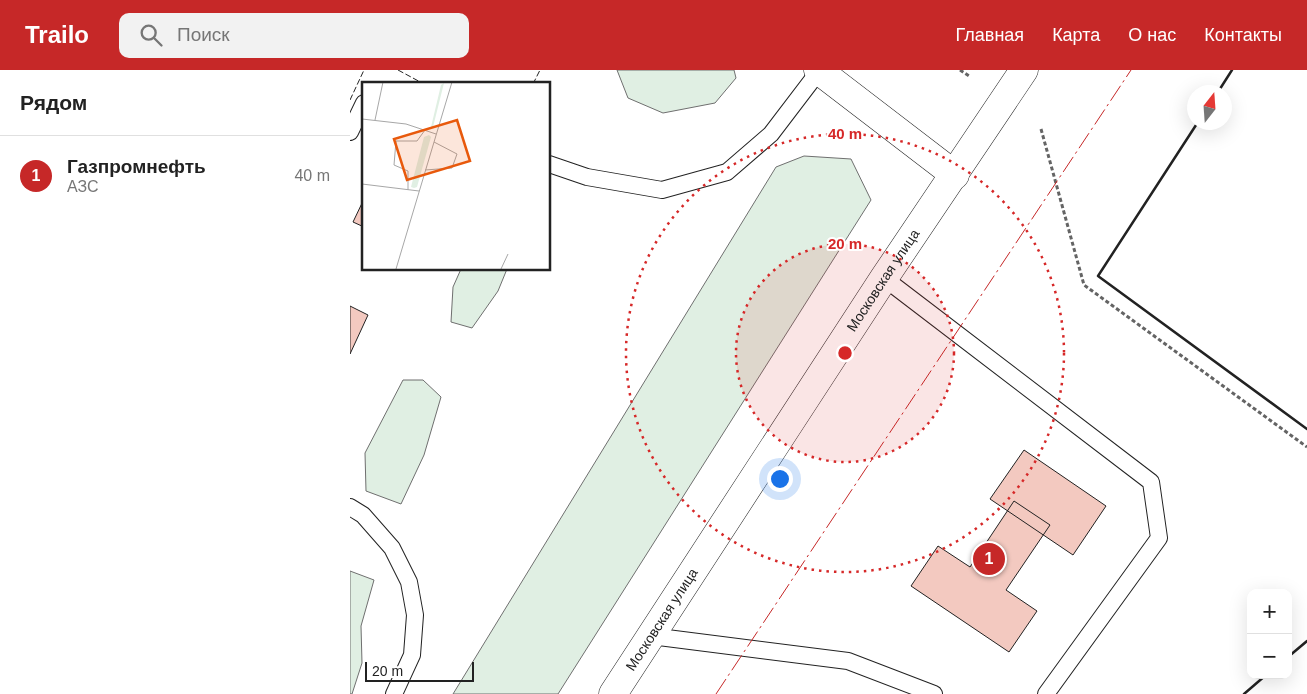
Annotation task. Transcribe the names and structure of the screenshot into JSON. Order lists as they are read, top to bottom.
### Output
{
  "streets": {
    "main road": ["Московская улица"]
  },
  "scale_bar": "20 m",
  "north": "top",
  "page": {
    "header": "Trailo",
    "search": "Поиск",
    "nav": [
      "Главная",
      "Карта",
      "О нас",
      "Контакты"
    ],
    "heading": "Рядом",
    "list": [
      {
        "mark": "1",
        "name": "Газпромнефть",
        "note": "АЗС",
        "value": "40 m"
      }
    ],
    "pins": "1",
    "map_buttons": ["+", "−"],
    "scale": "20 m"
  },
  "rings": ["40 m", "20 m"]
}
